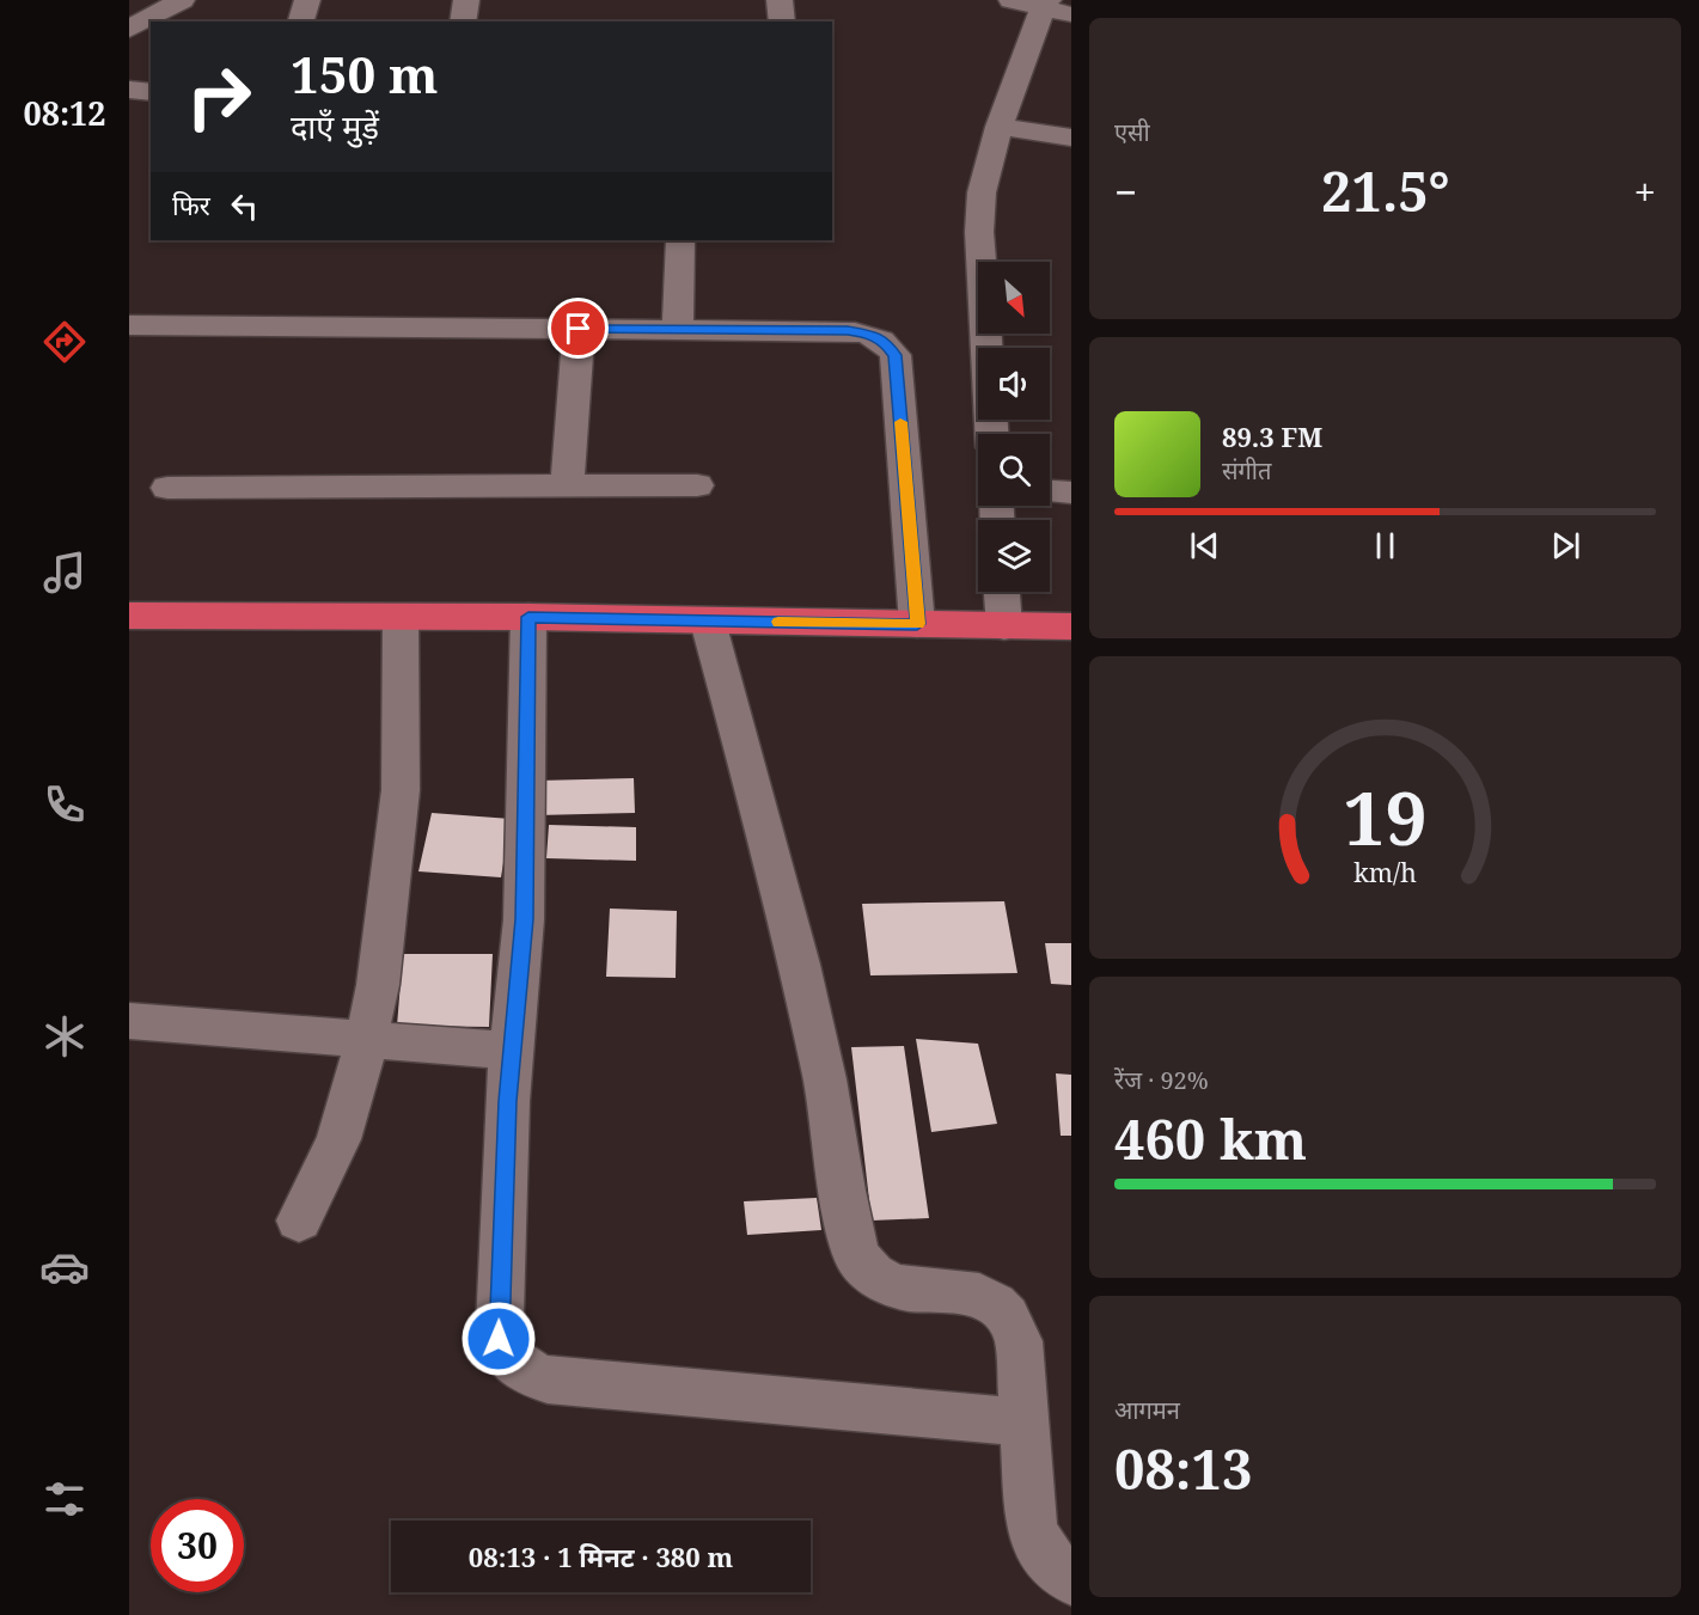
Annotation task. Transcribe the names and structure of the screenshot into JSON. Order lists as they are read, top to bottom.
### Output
{
  "north": "bottom right",
  "page": {
    "tabs": "08:12",
    "tile": [
      "एसी",
      ["रेंज · 92%", "460 km"],
      ["आगमन", "08:13"]
    ],
    "turn": ["150 m", "दाएँ मुड़ें"],
    "heat": ["−", "21.5°", "+"],
    "then": "फिर",
    "song": ["89.3 FM", "संगीत"],
    "limit": "30",
    "trip": "08:13 · 1 मिनट · 380 m",
    "gauge": ["19", "km/h"]
  }
}
